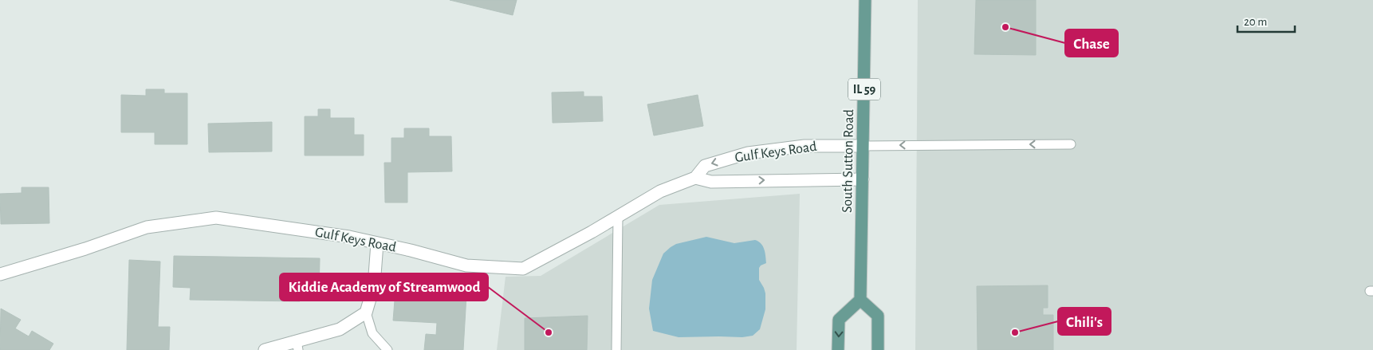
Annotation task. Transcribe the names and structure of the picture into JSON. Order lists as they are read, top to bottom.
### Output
{
  "streets": {
    "main road": ["IL 59", "South Sutton Road"],
    "street": ["Gulf Keys Road"]
  },
  "crossings": [
    ["Gulf Keys Road", "South Sutton Road"]
  ],
  "places": ["Chase", "Kiddie Academy of Streamwood", "Chili's"],
  "scale_bar": "20 m"
}
